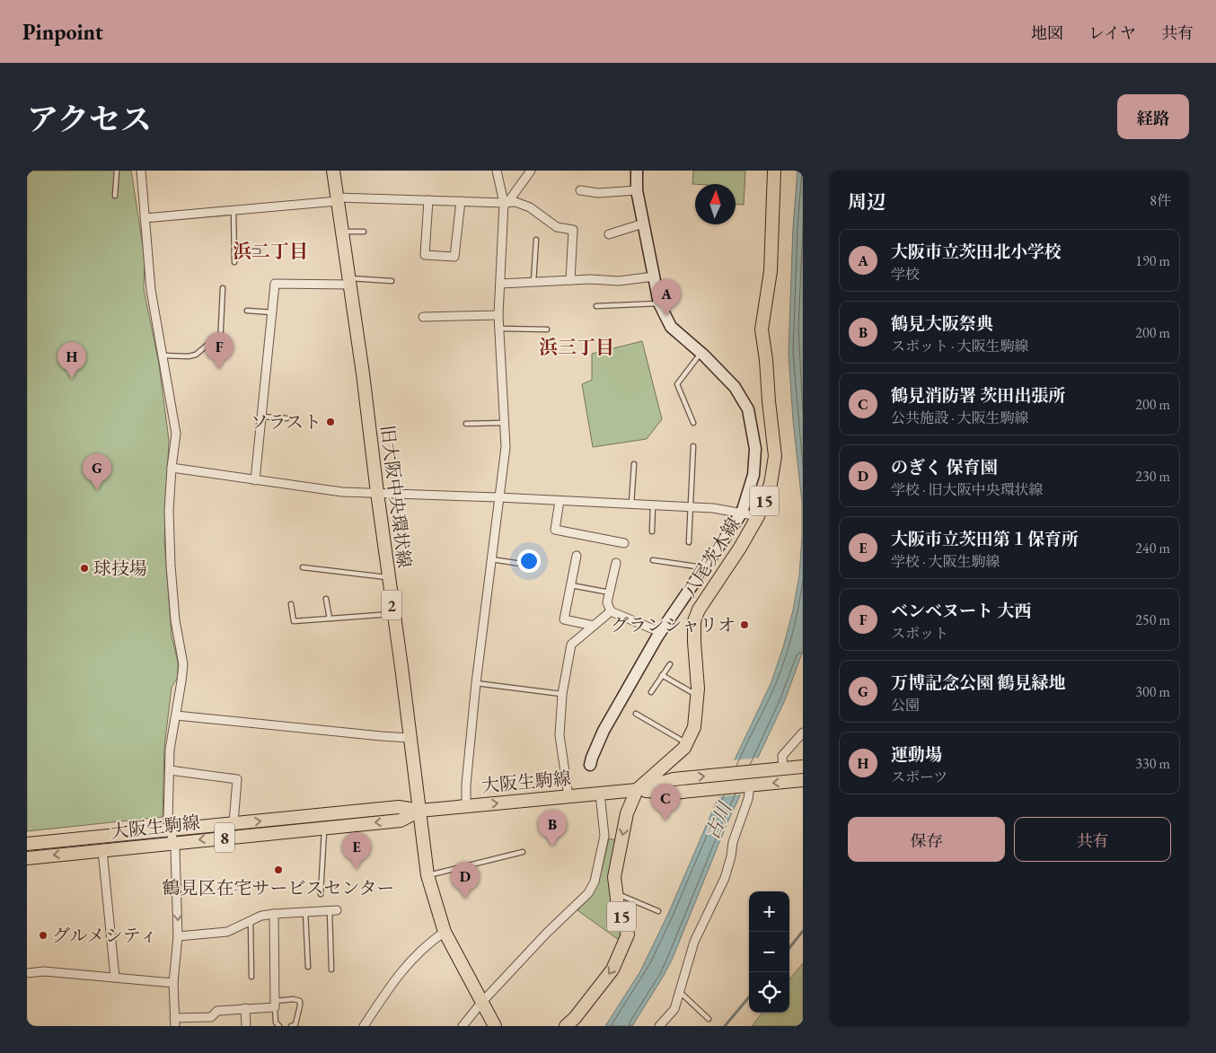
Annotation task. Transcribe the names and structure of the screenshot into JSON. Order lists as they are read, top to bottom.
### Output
{
  "streets": {
    "main road": [
      "旧大阪中央環状線",
      "15",
      "八尾茨木線",
      "2",
      "大阪生駒線",
      "8"
    ]
  },
  "crossings": [
    ["旧大阪中央環状線", "大阪生駒線"],
    ["八尾茨木線", "大阪生駒線"]
  ],
  "districts": ["浜二丁目", "浜三丁目"],
  "water": ["古川"],
  "places": [
    "ソラスト",
    "球技場",
    "グランシャリオ",
    "鶴見区在宅サービスセンター",
    "グルメシティ"
  ],
  "north": "top",
  "page": {
    "header": "Pinpoint",
    "nav": ["地図", "レイヤ", "共有"],
    "title": "アクセス",
    "buttons": [
      "経路",
      ["保存", "共有"]
    ],
    "heading": ["周辺", "8件"],
    "list": [
      {
        "mark": "A",
        "name": "大阪市立茨田北小学校",
        "note": "学校",
        "value": "190 m"
      },
      {
        "mark": "B",
        "name": "鶴見大阪祭典",
        "note": "スポット · 大阪生駒線",
        "value": "200 m"
      },
      {
        "mark": "C",
        "name": "鶴見消防署 茨田出張所",
        "note": "公共施設 · 大阪生駒線",
        "value": "200 m"
      },
      {
        "mark": "D",
        "name": "のぎく 保育園",
        "note": "学校 · 旧大阪中央環状線",
        "value": "230 m"
      },
      {
        "mark": "E",
        "name": "大阪市立茨田第１保育所",
        "note": "学校 · 大阪生駒線",
        "value": "240 m"
      },
      {
        "mark": "F",
        "name": "ベンベヌート 大西",
        "note": "スポット",
        "value": "250 m"
      },
      {
        "mark": "G",
        "name": "万博記念公園 鶴見緑地",
        "note": "公園",
        "value": "300 m"
      },
      {
        "mark": "H",
        "name": "運動場",
        "note": "スポーツ",
        "value": "330 m"
      }
    ],
    "pins": [
      "A",
      "F",
      "H",
      "G",
      "C",
      "B",
      "E",
      "D"
    ],
    "map_buttons": ["+", "−"]
  }
}
